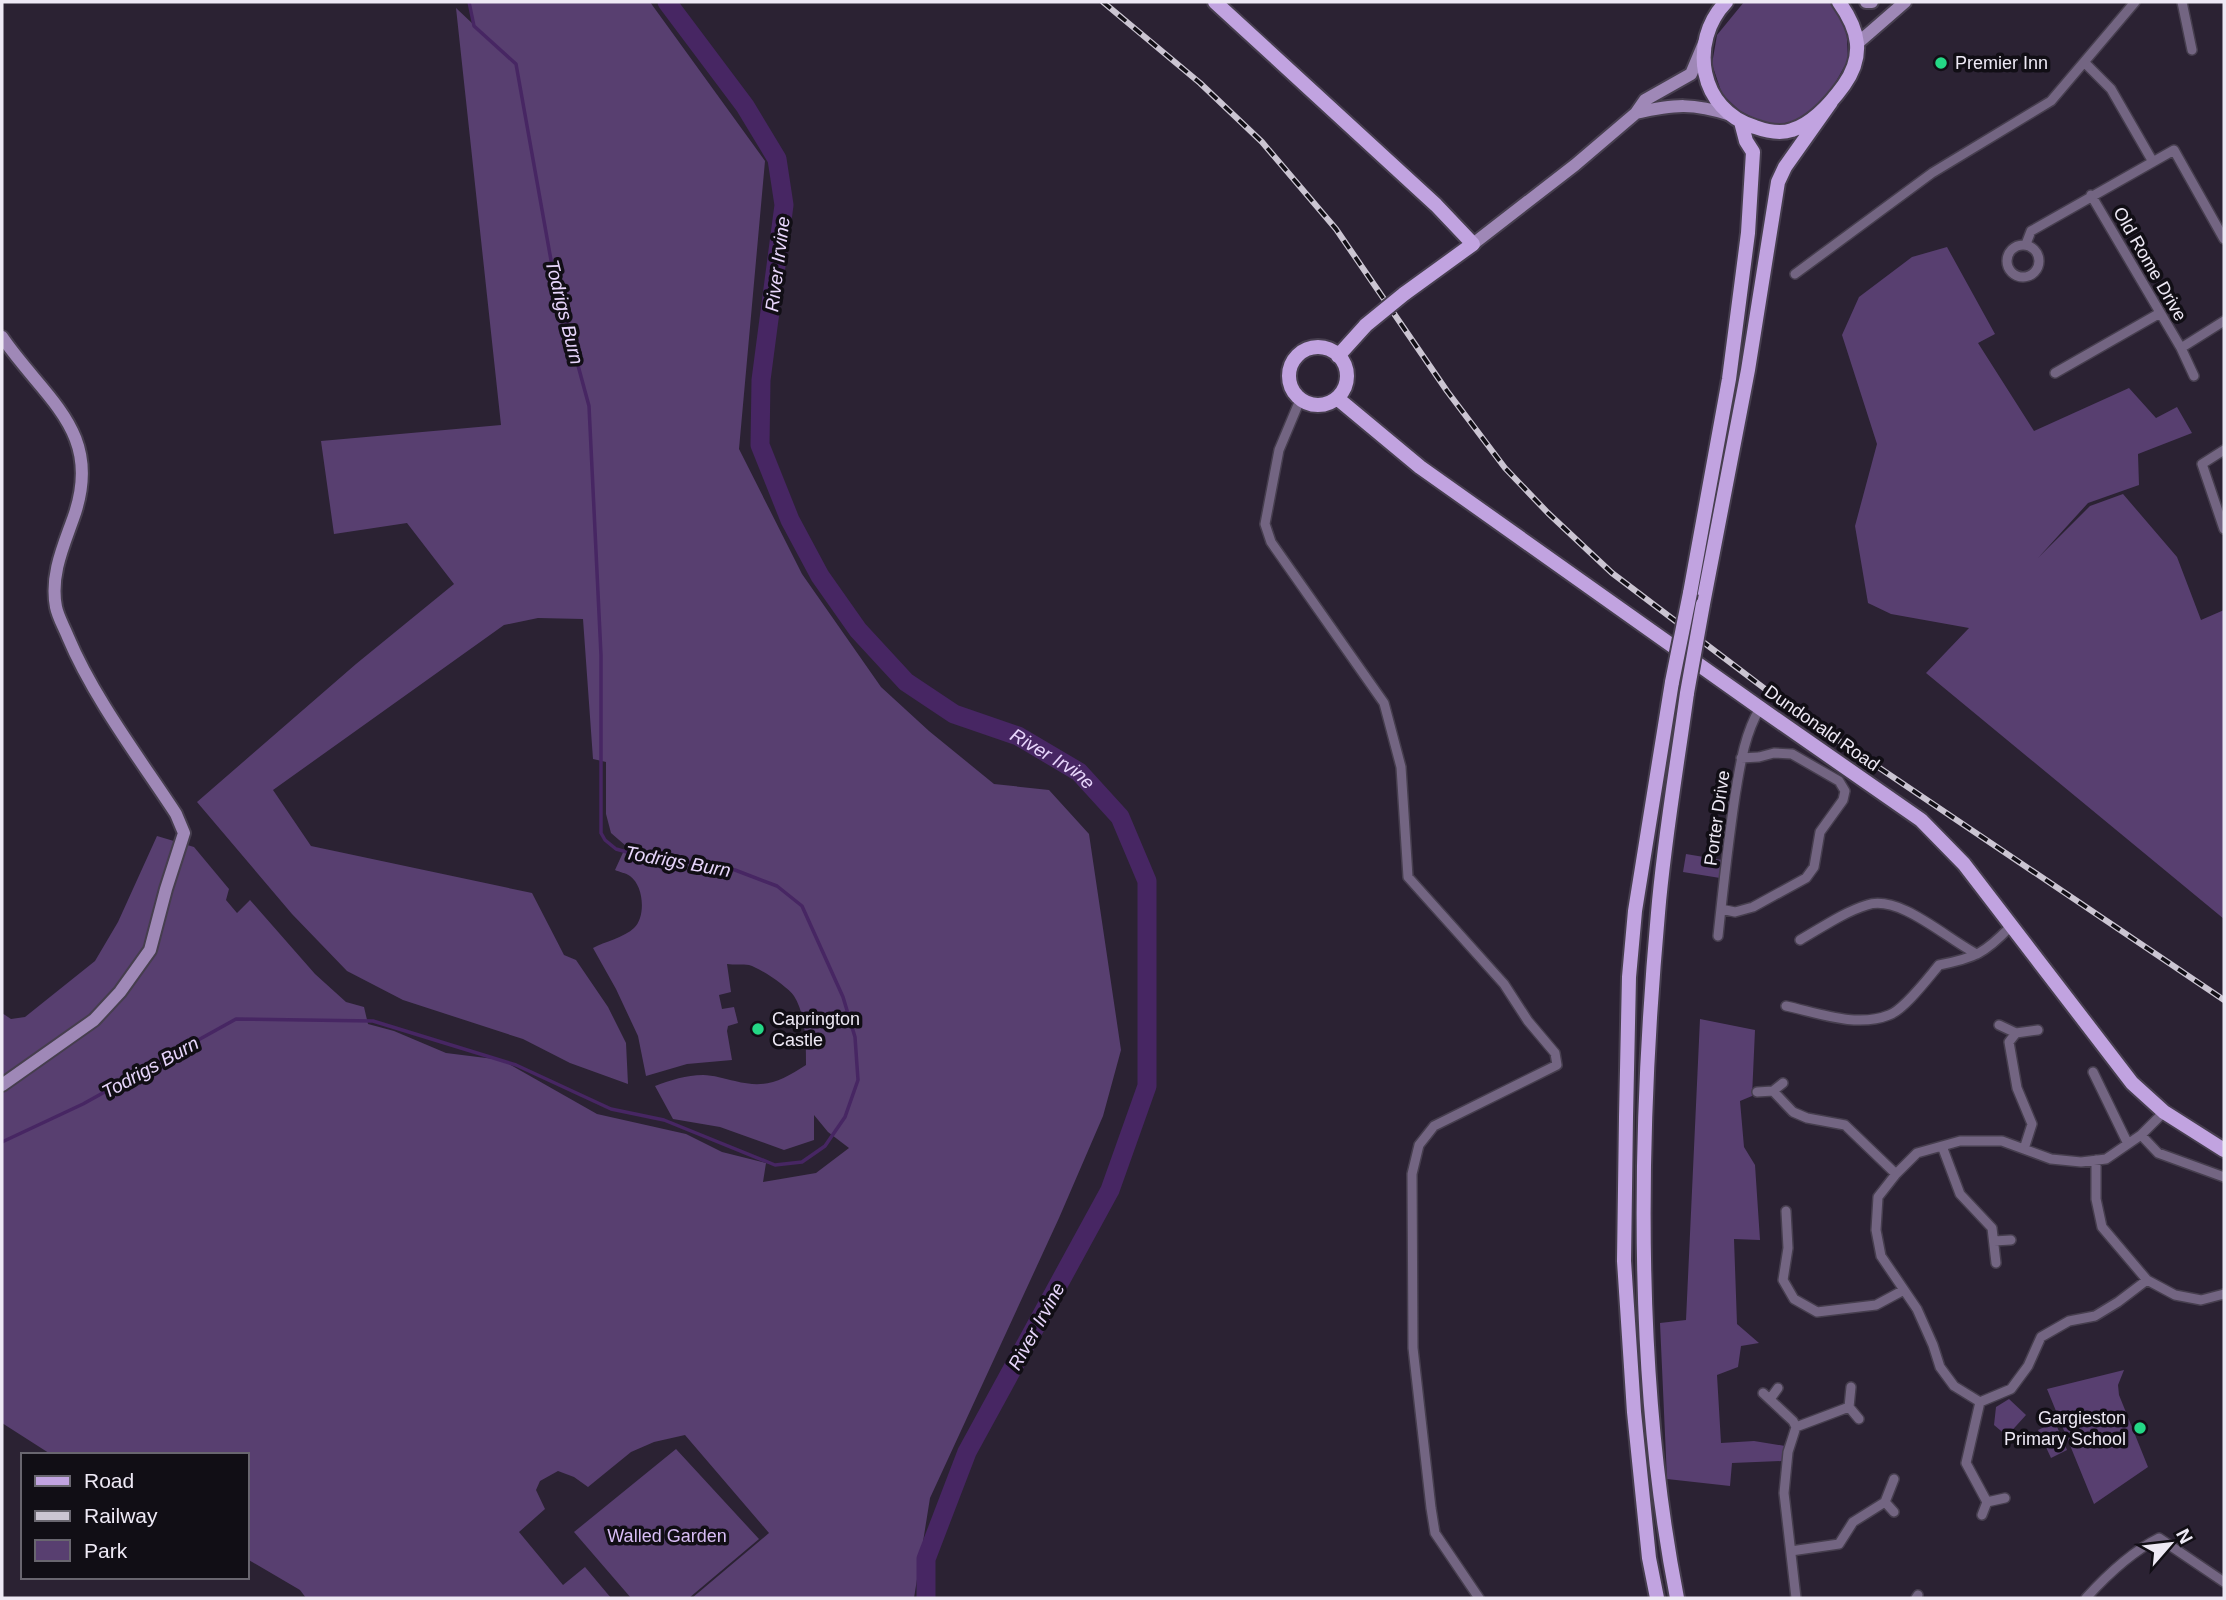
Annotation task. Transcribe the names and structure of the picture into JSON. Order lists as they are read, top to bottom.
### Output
{
  "streets": {
    "main road": ["Dundonald Road"],
    "street": ["Old Rome Drive", "Porter Drive"]
  },
  "crossings": [
    ["Dundonald Road", "Porter Drive"]
  ],
  "water": ["River Irvine", "Todrigs Burn"],
  "parks": ["Walled Garden"],
  "places": ["Premier Inn", "Caprington Castle", "Gargieston Primary School"],
  "legend": ["Road", "Railway", "Park"],
  "north": "top right"
}
